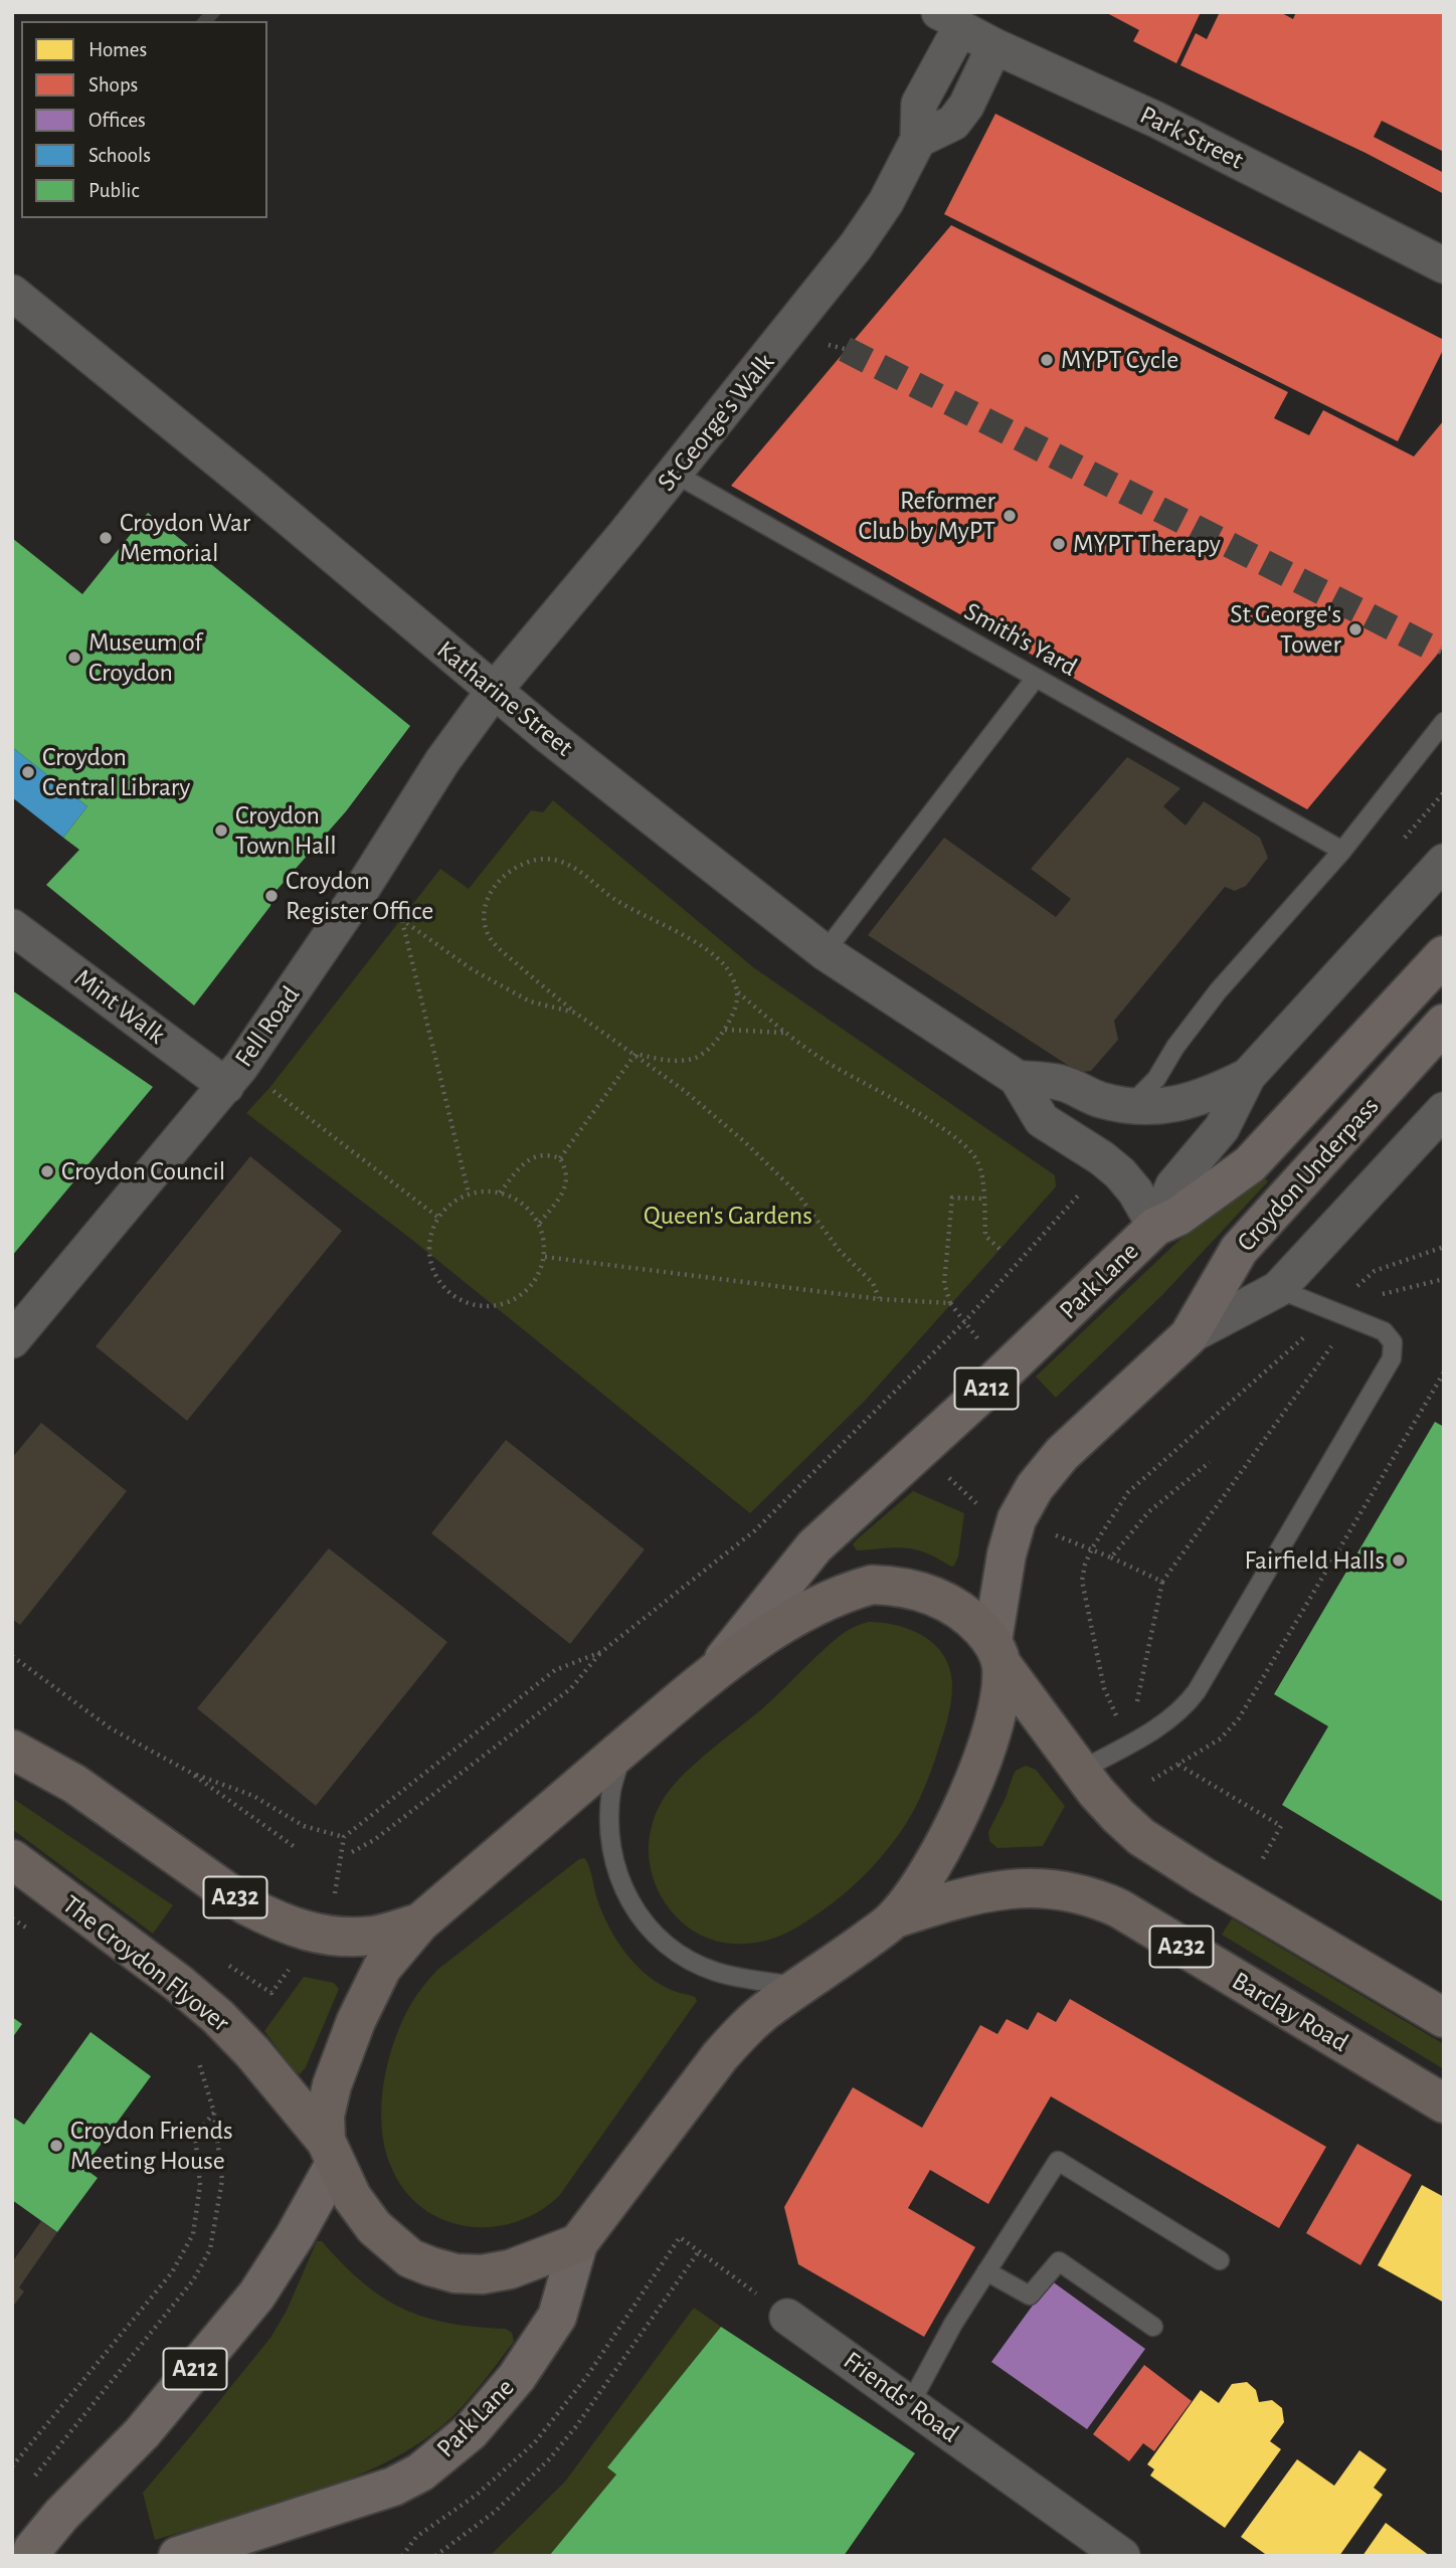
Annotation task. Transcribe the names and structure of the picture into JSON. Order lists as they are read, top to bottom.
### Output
{
  "streets": {
    "highway": ["A232", "The Croydon Flyover", "Barclay Road"],
    "main road": ["Croydon Underpass", "Park Lane", "A212"],
    "street": [
      "Park Street",
      "St George's Walk",
      "Katharine Street",
      "Mint Walk",
      "Fell Road",
      "Friends' Road"
    ],
    "lane": ["Smith's Yard"]
  },
  "crossings": [
    ["Park Street", "St George's Walk"],
    ["St George's Walk", "Smith's Yard"],
    ["St George's Walk", "Katharine Street"],
    ["St George's Walk", "Fell Road"],
    ["Katharine Street", "Fell Road"],
    ["Katharine Street", "Croydon Underpass"],
    ["Katharine Street", "Park Lane"],
    ["Mint Walk", "Fell Road"],
    ["Croydon Underpass", "Park Lane"],
    ["Park Lane", "The Croydon Flyover"],
    ["A212", "The Croydon Flyover"]
  ],
  "parks": ["Queen's Gardens"],
  "places": [
    "MYPT Cycle",
    "Reformer Club by MyPT",
    "Croydon War Memorial",
    "MYPT Therapy",
    "St George's Tower",
    "Museum of Croydon",
    "Croydon Central Library",
    "Croydon Town Hall",
    "Croydon Register Office",
    "Croydon Council",
    "Fairfield Halls",
    "Croydon Friends Meeting House"
  ],
  "legend": [
    "Homes",
    "Shops",
    "Offices",
    "Schools",
    "Public"
  ]
}
